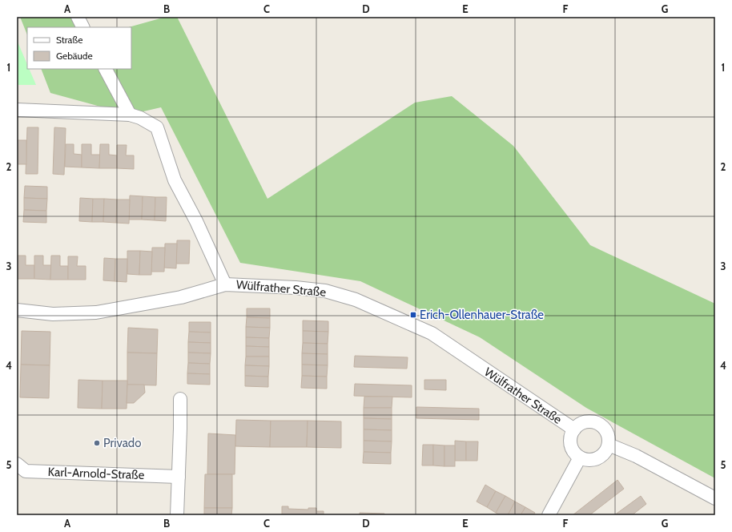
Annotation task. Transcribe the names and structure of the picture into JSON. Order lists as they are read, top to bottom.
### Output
{
  "streets": {
    "street": ["Wülfrather Straße", "Karl-Arnold-Straße"]
  },
  "places": {
    "transit": ["Erich-Ollenhauer-Straße"],
    "other": ["Privado"]
  },
  "legend": ["Straße", "Gebäude"],
  "grid": {
    "columns": [
      "A",
      "B",
      "C",
      "D",
      "E",
      "F",
      "G"
    ],
    "rows": [
      "1",
      "2",
      "3",
      "4",
      "5"
    ]
  }
}
